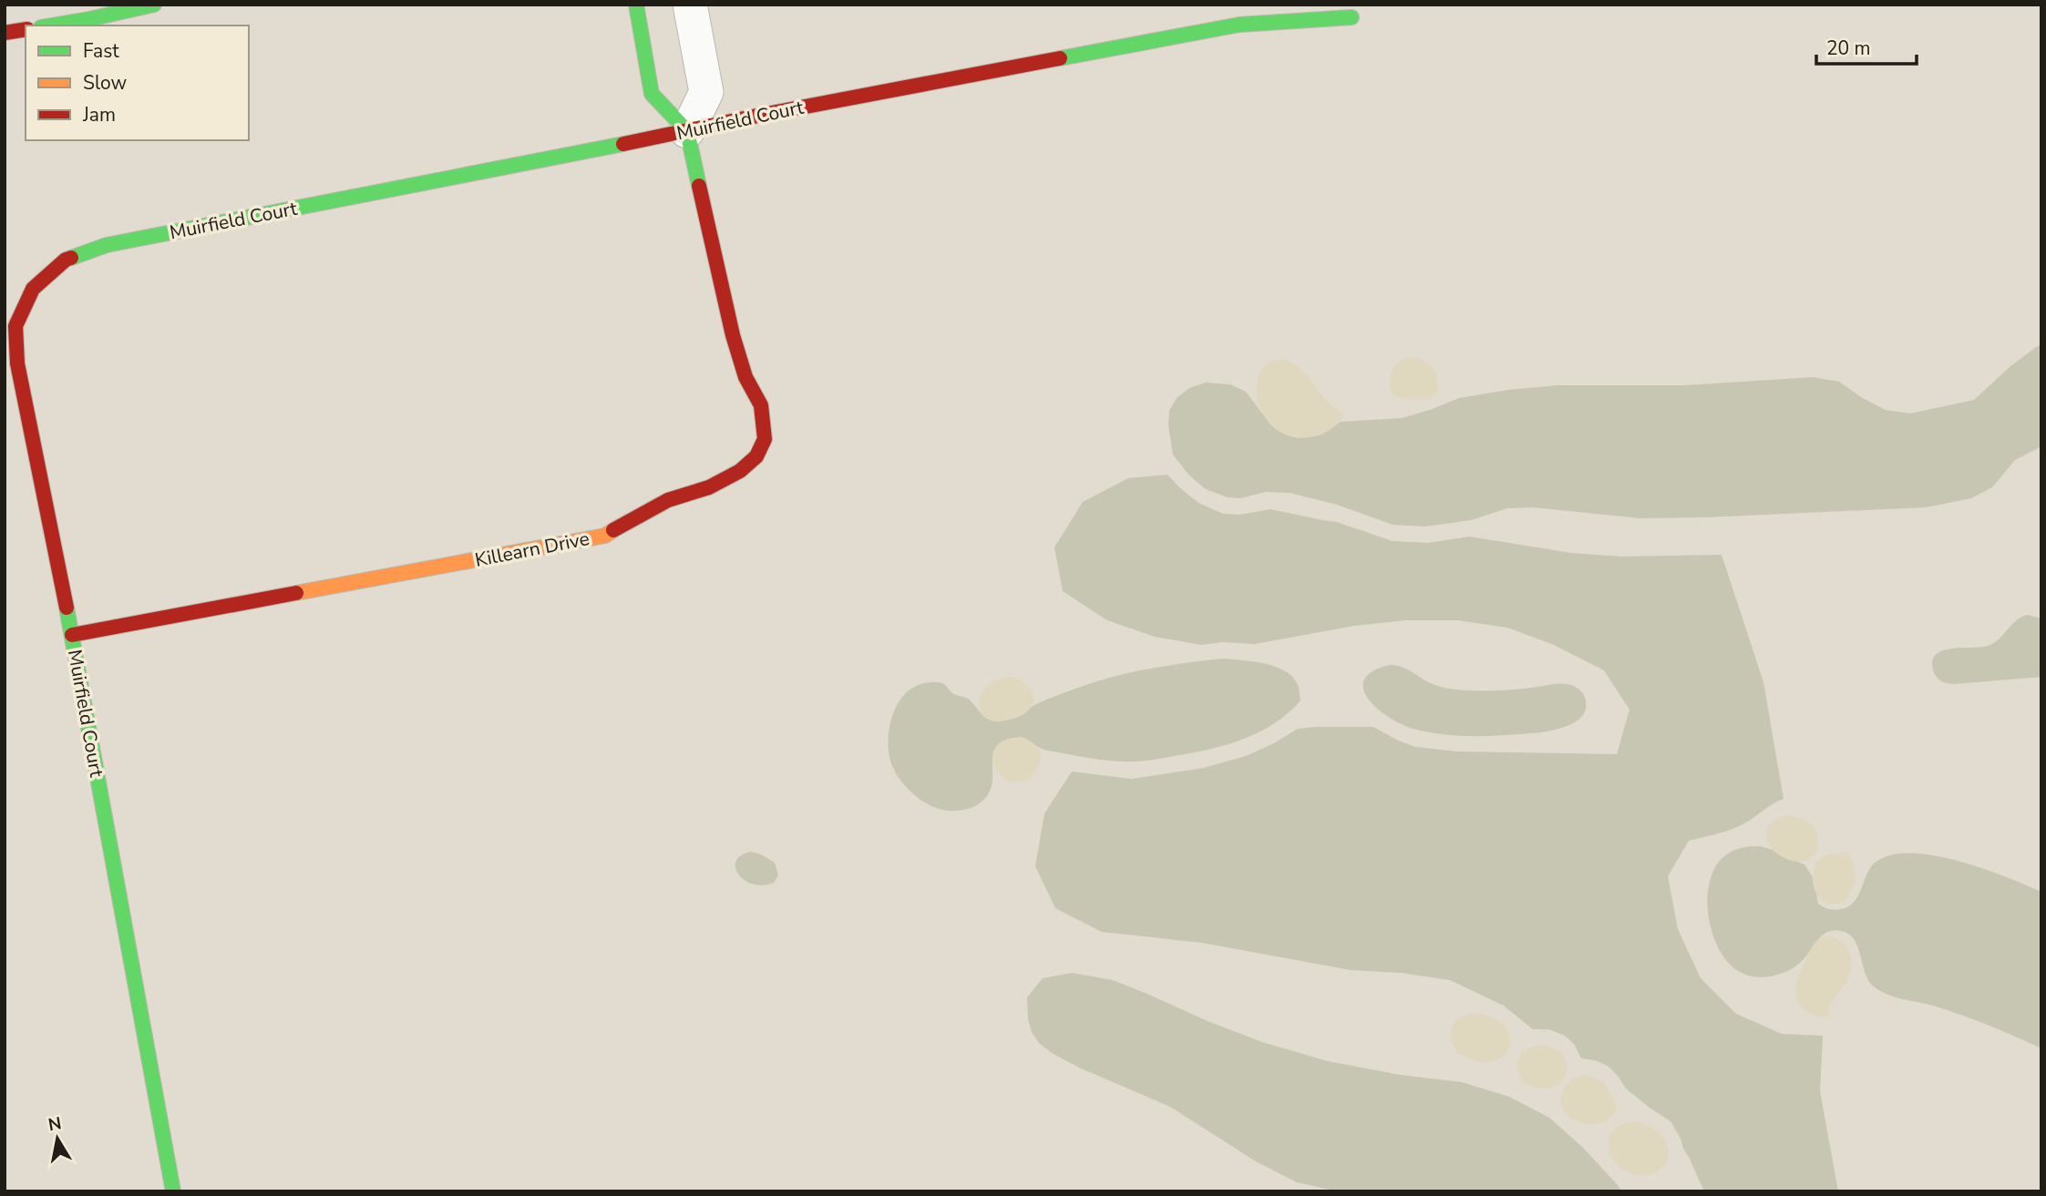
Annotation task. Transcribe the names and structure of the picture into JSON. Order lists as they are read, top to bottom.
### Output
{
  "streets": {
    "street": ["Muirfield Court", "Killearn Drive"]
  },
  "crossings": [
    ["Muirfield Court", "Killearn Drive"]
  ],
  "legend": ["Fast", "Slow", "Jam"],
  "scale_bar": "20 m",
  "north": "top"
}
